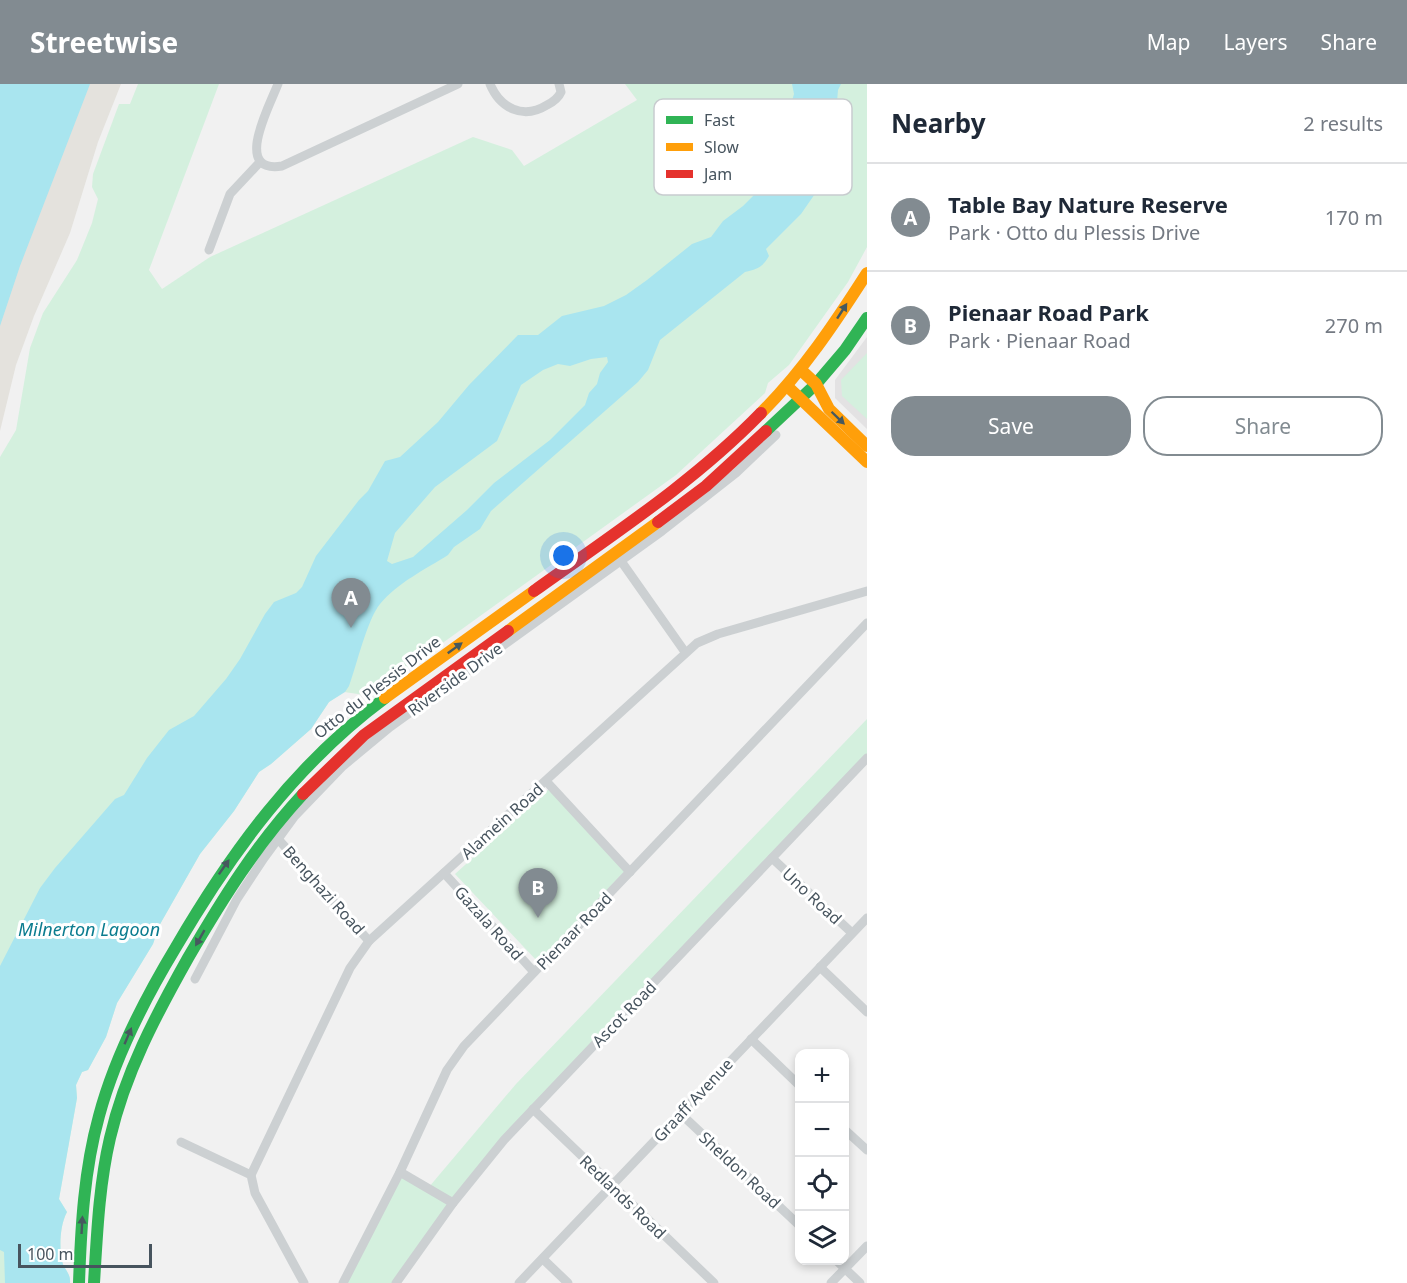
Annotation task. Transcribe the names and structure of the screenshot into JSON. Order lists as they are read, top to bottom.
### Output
{
  "streets": {
    "main road": ["Otto du Plessis Drive"],
    "street": [
      "Riverside Drive",
      "Alamein Road",
      "Benghazi Road",
      "Uno Road",
      "Gazala Road",
      "Pienaar Road",
      "Ascot Road",
      "Graaff Avenue",
      "Sheldon Road",
      "Redlands Road"
    ]
  },
  "crossings": [
    ["Riverside Drive", "Benghazi Road"],
    ["Alamein Road", "Benghazi Road"],
    ["Alamein Road", "Gazala Road"],
    ["Uno Road", "Ascot Road"],
    ["Uno Road", "Graaff Avenue"],
    ["Gazala Road", "Pienaar Road"],
    ["Ascot Road", "Redlands Road"],
    ["Graaff Avenue", "Sheldon Road"],
    ["Graaff Avenue", "Redlands Road"]
  ],
  "water": ["Milnerton Lagoon"],
  "legend": ["Fast", "Slow", "Jam"],
  "scale_bar": "100 m",
  "page": {
    "header": "Streetwise",
    "nav": ["Map", "Layers", "Share"],
    "heading": ["Nearby", "2 results"],
    "list": [
      {
        "mark": "A",
        "name": "Table Bay Nature Reserve",
        "note": "Park · Otto du Plessis Drive",
        "value": "170 m"
      },
      {
        "mark": "B",
        "name": "Pienaar Road Park",
        "note": "Park · Pienaar Road",
        "value": "270 m"
      }
    ],
    "buttons": ["Save", "Share"],
    "pins": ["A", "B"],
    "map_buttons": ["+", "−"],
    "scale": "100 m"
  }
}
